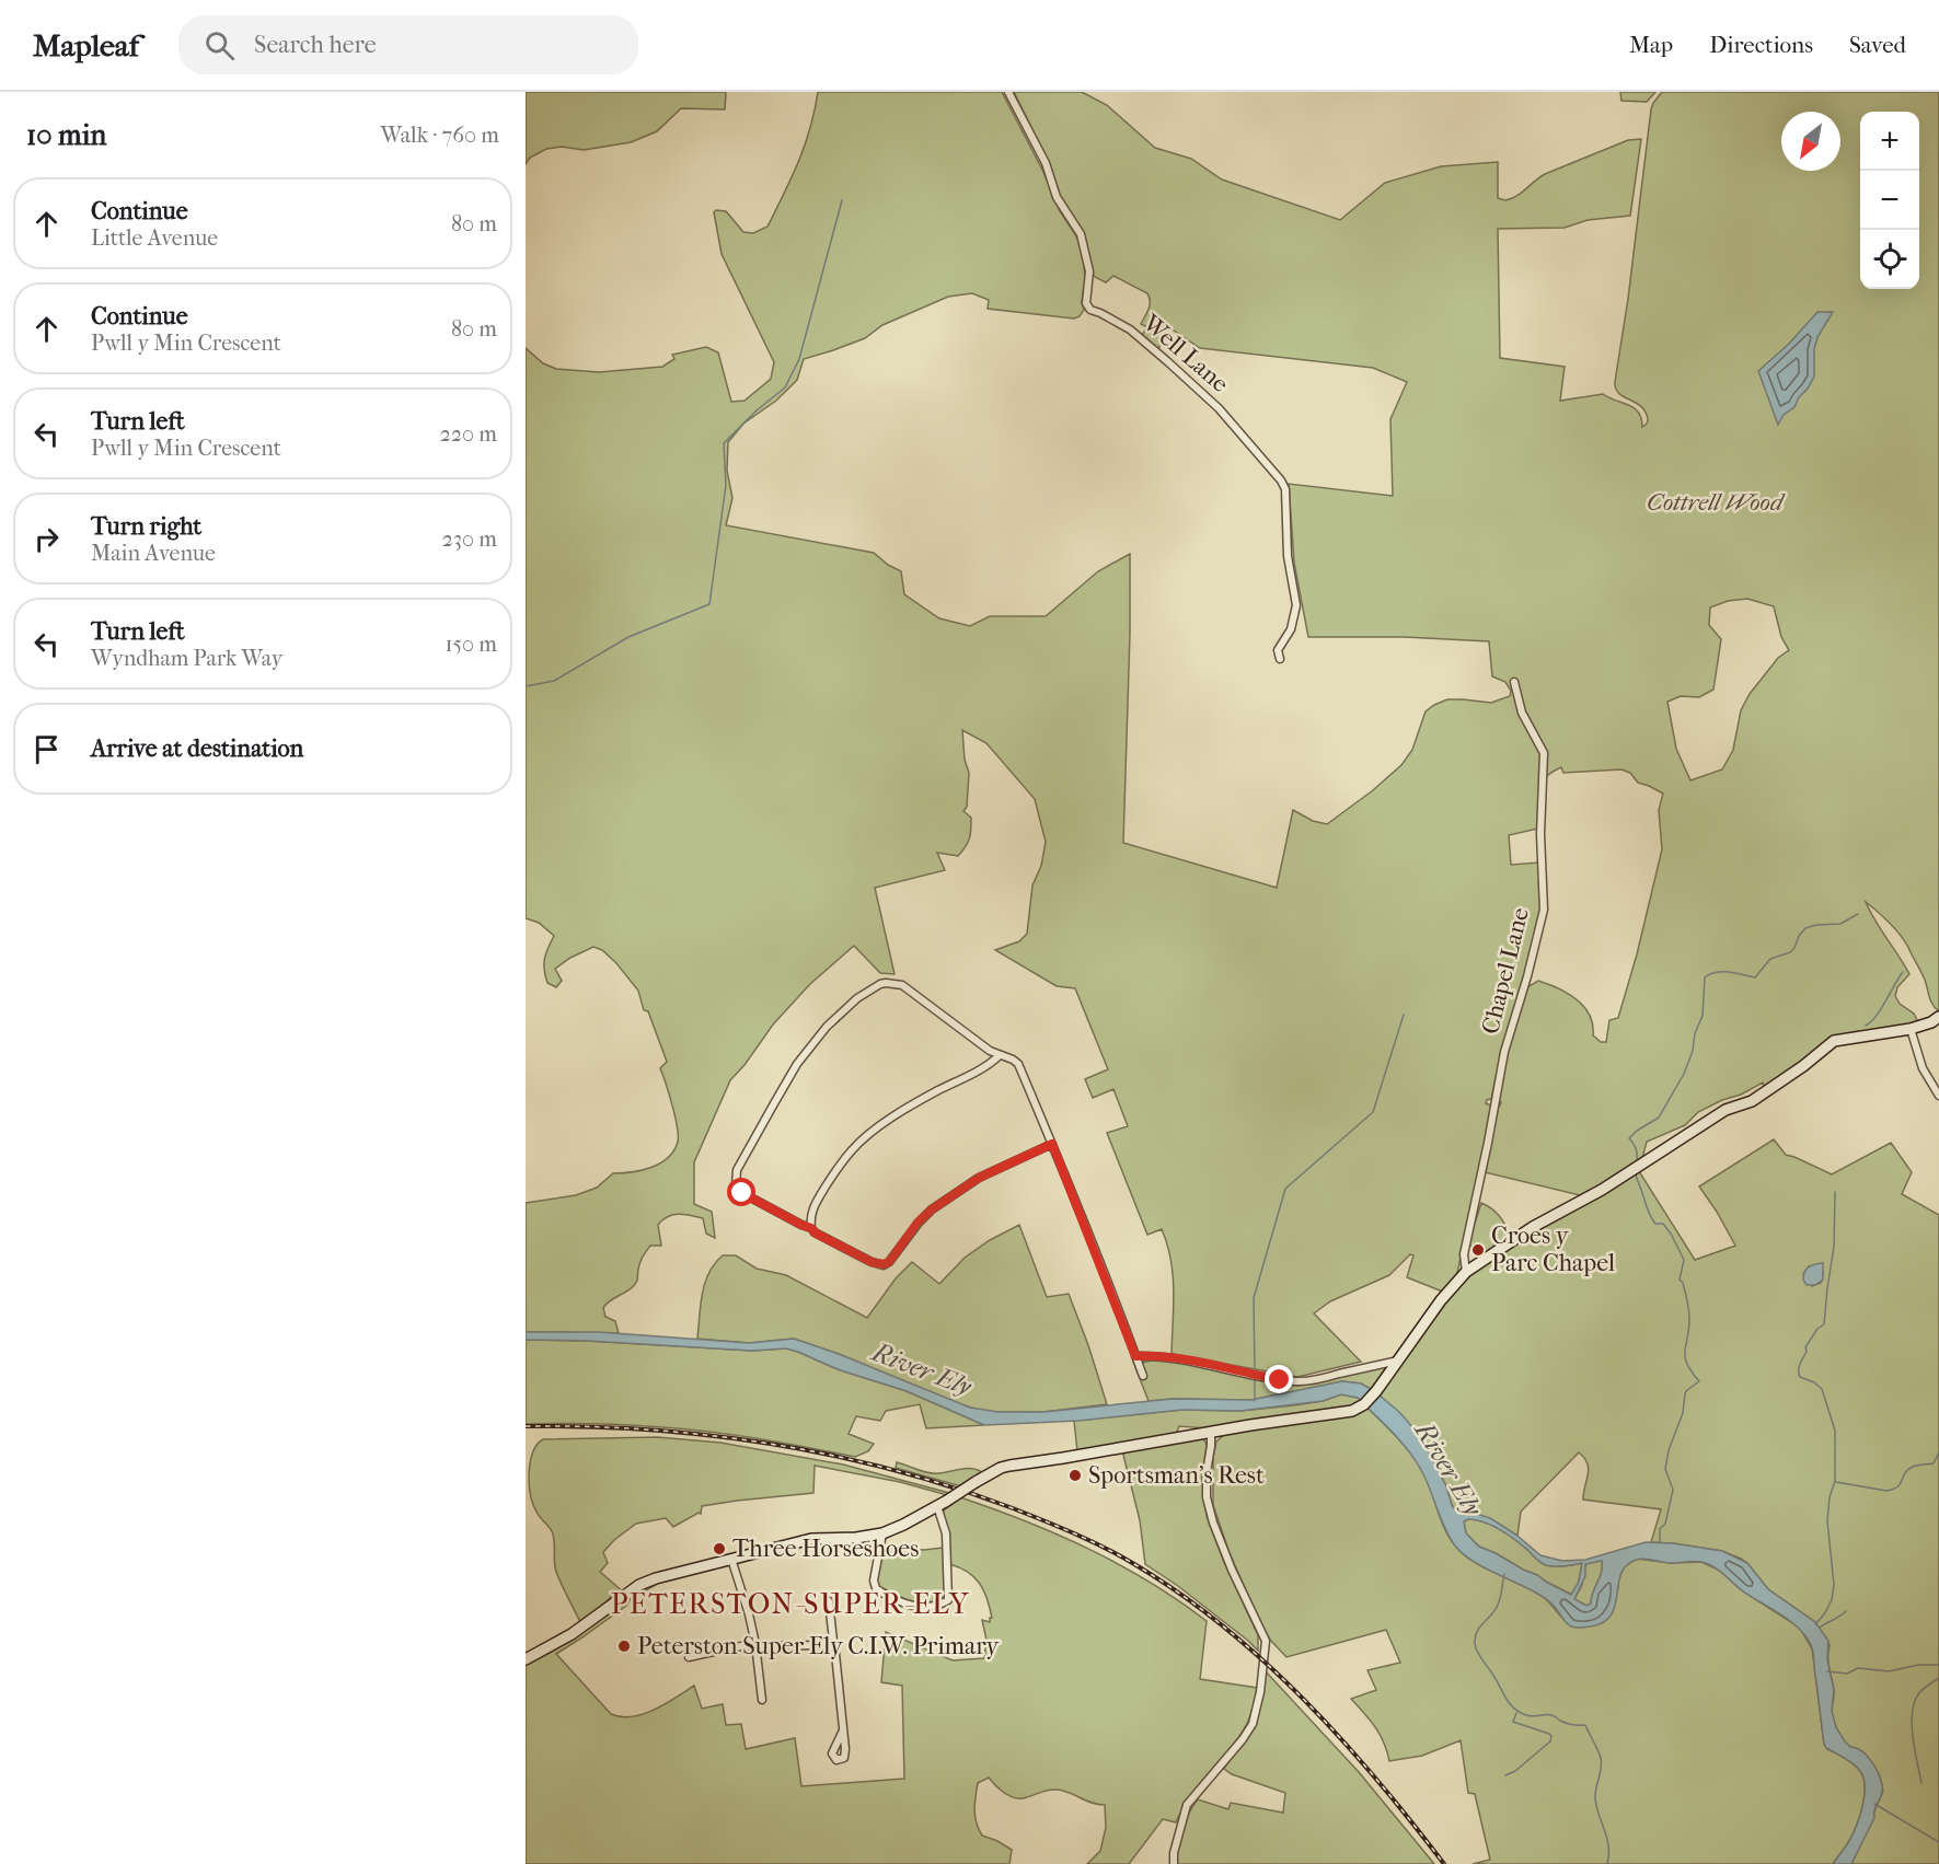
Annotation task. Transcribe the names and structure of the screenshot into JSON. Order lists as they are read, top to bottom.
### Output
{
  "streets": {
    "street": ["Well Lane", "Chapel Lane"]
  },
  "districts": ["PETERSTON-SUPER-ELY"],
  "water": ["River Ely"],
  "parks": ["Cottrell Wood"],
  "places": [
    "Croes y Parc Chapel",
    "Sportsman's Rest",
    "Three Horseshoes",
    "Peterston Super Ely C.I.W. Primary"
  ],
  "north": "bottom left",
  "page": {
    "header": "Mapleaf",
    "search": "Search here",
    "nav": ["Map", "Directions", "Saved"],
    "heading": ["10 min", "Walk · 760 m"],
    "map_buttons": ["+", "−"],
    "list": [
      ["Continue", "Little Avenue", "80 m"],
      ["Continue", "Pwll y Min Crescent", "80 m"],
      ["Turn left", "Pwll y Min Crescent", "220 m"],
      ["Turn right", "Main Avenue", "230 m"],
      ["Turn left", "Wyndham Park Way", "150 m"],
      "Arrive at destination"
    ]
  }
}
